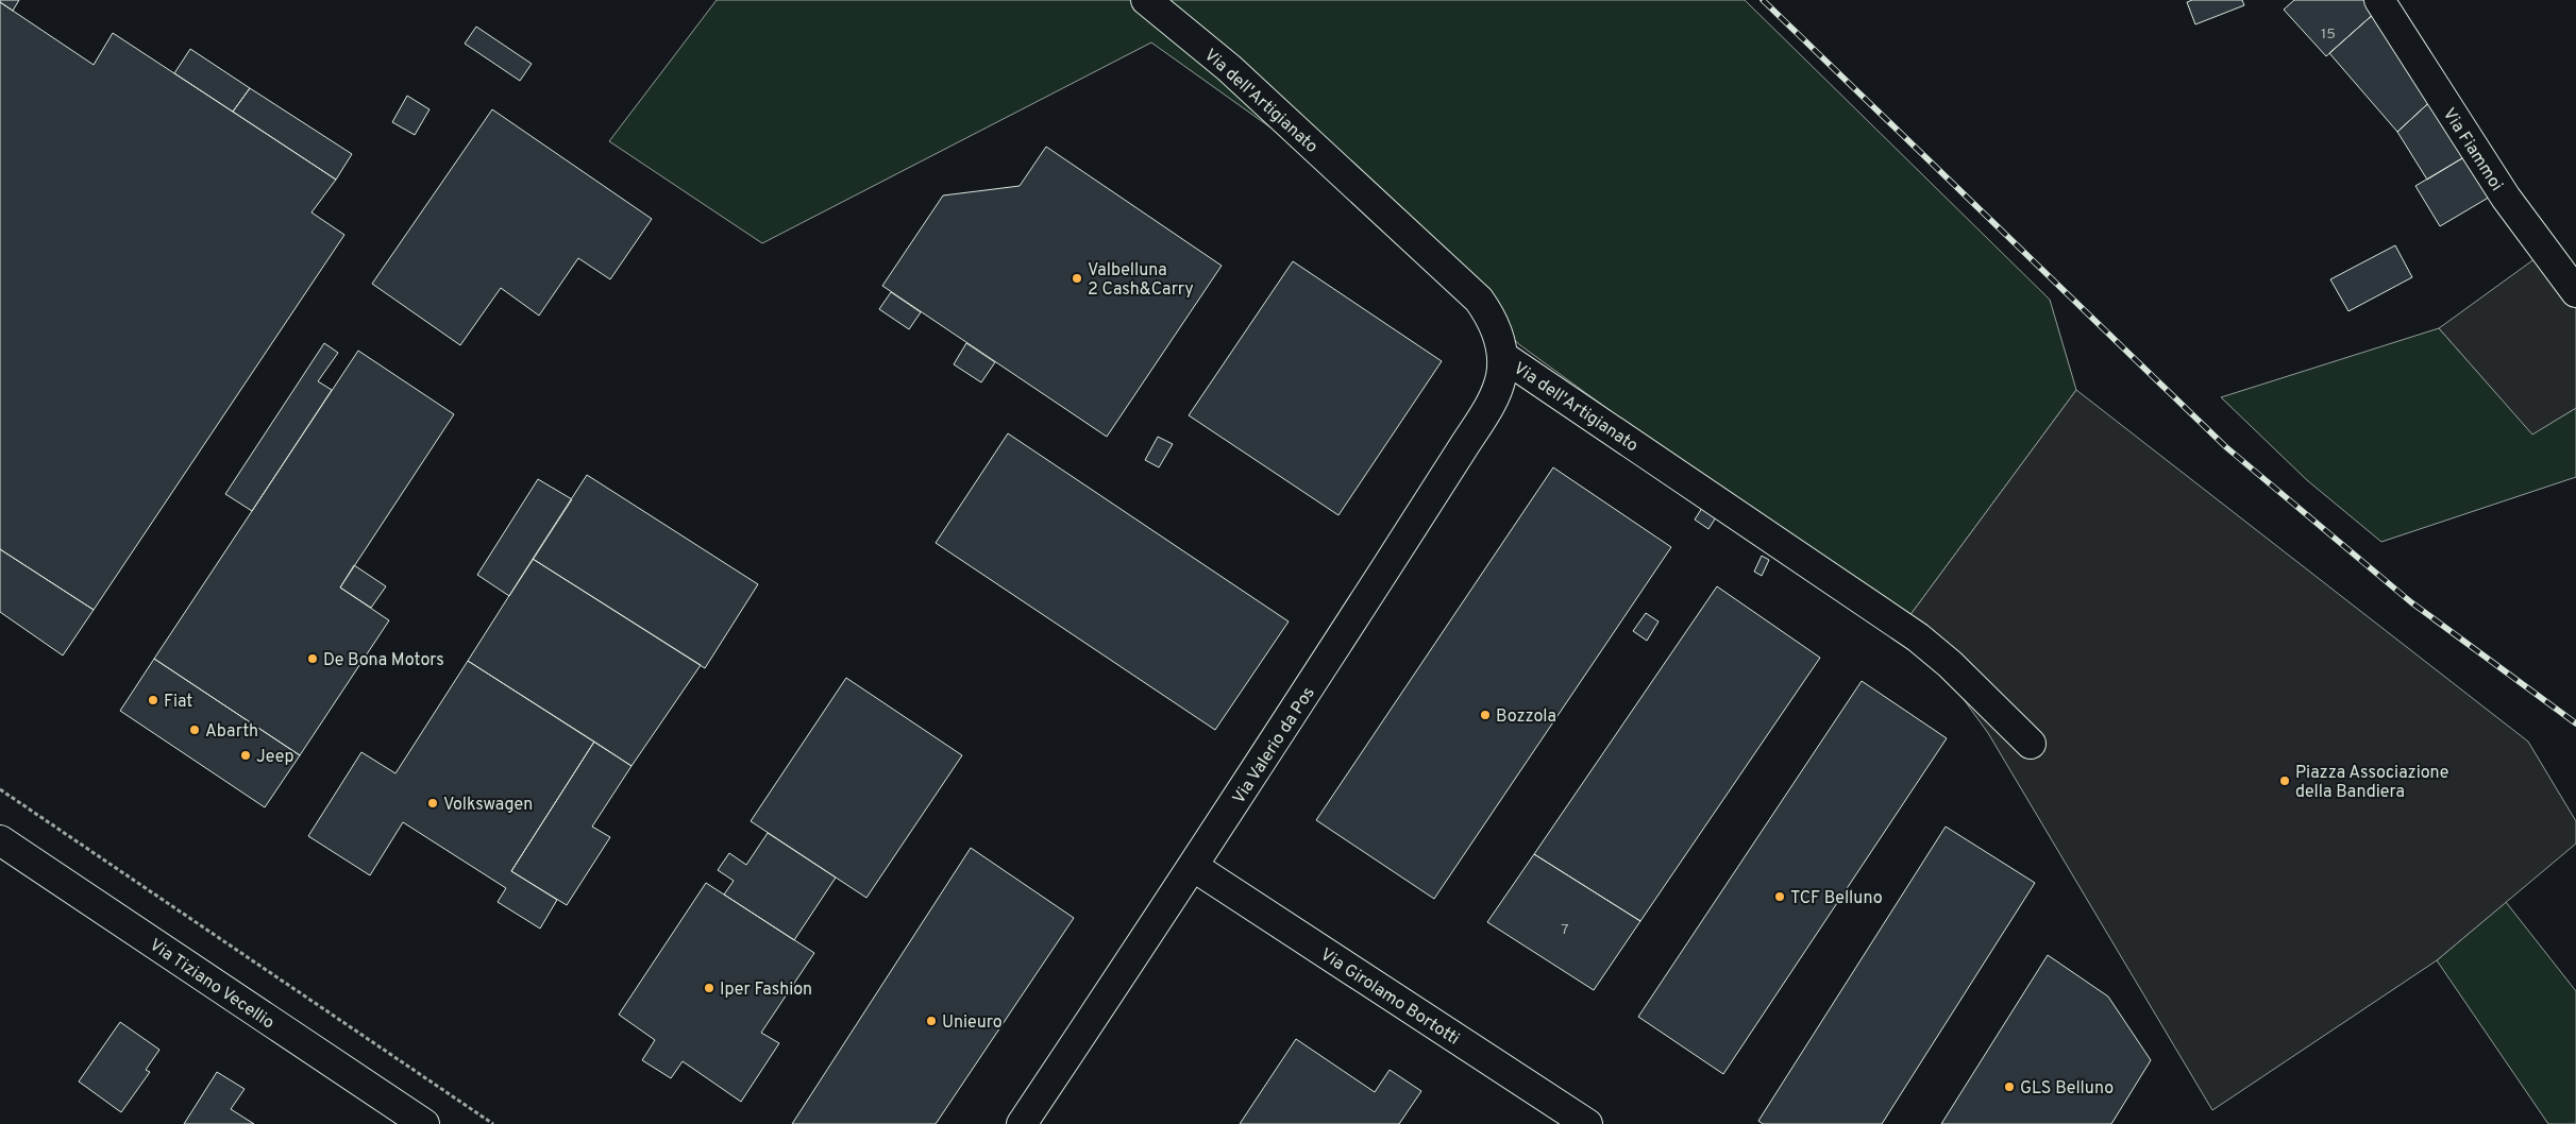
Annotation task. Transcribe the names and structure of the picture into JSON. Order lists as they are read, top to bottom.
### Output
{
  "streets": {
    "street": [
      "Via dell'Artigianato",
      "Via Fiammoi",
      "Via Valerio da Pos",
      "Via Tiziano Vecellio",
      "Via Girolamo Bortotti"
    ]
  },
  "crossings": [
    ["Via dell'Artigianato", "Via Valerio da Pos"],
    ["Via Valerio da Pos", "Via Girolamo Bortotti"]
  ],
  "places": [
    "Valbelluna 2 Cash&Carry",
    "De Bona Motors",
    "Fiat",
    "Bozzola",
    "Abarth",
    "Jeep",
    "Piazza Associazione della Bandiera",
    "Volkswagen",
    "TCF Belluno",
    "Iper Fashion",
    "Unieuro",
    "GLS Belluno"
  ],
  "house_numbers": ["15", "7"]
}
